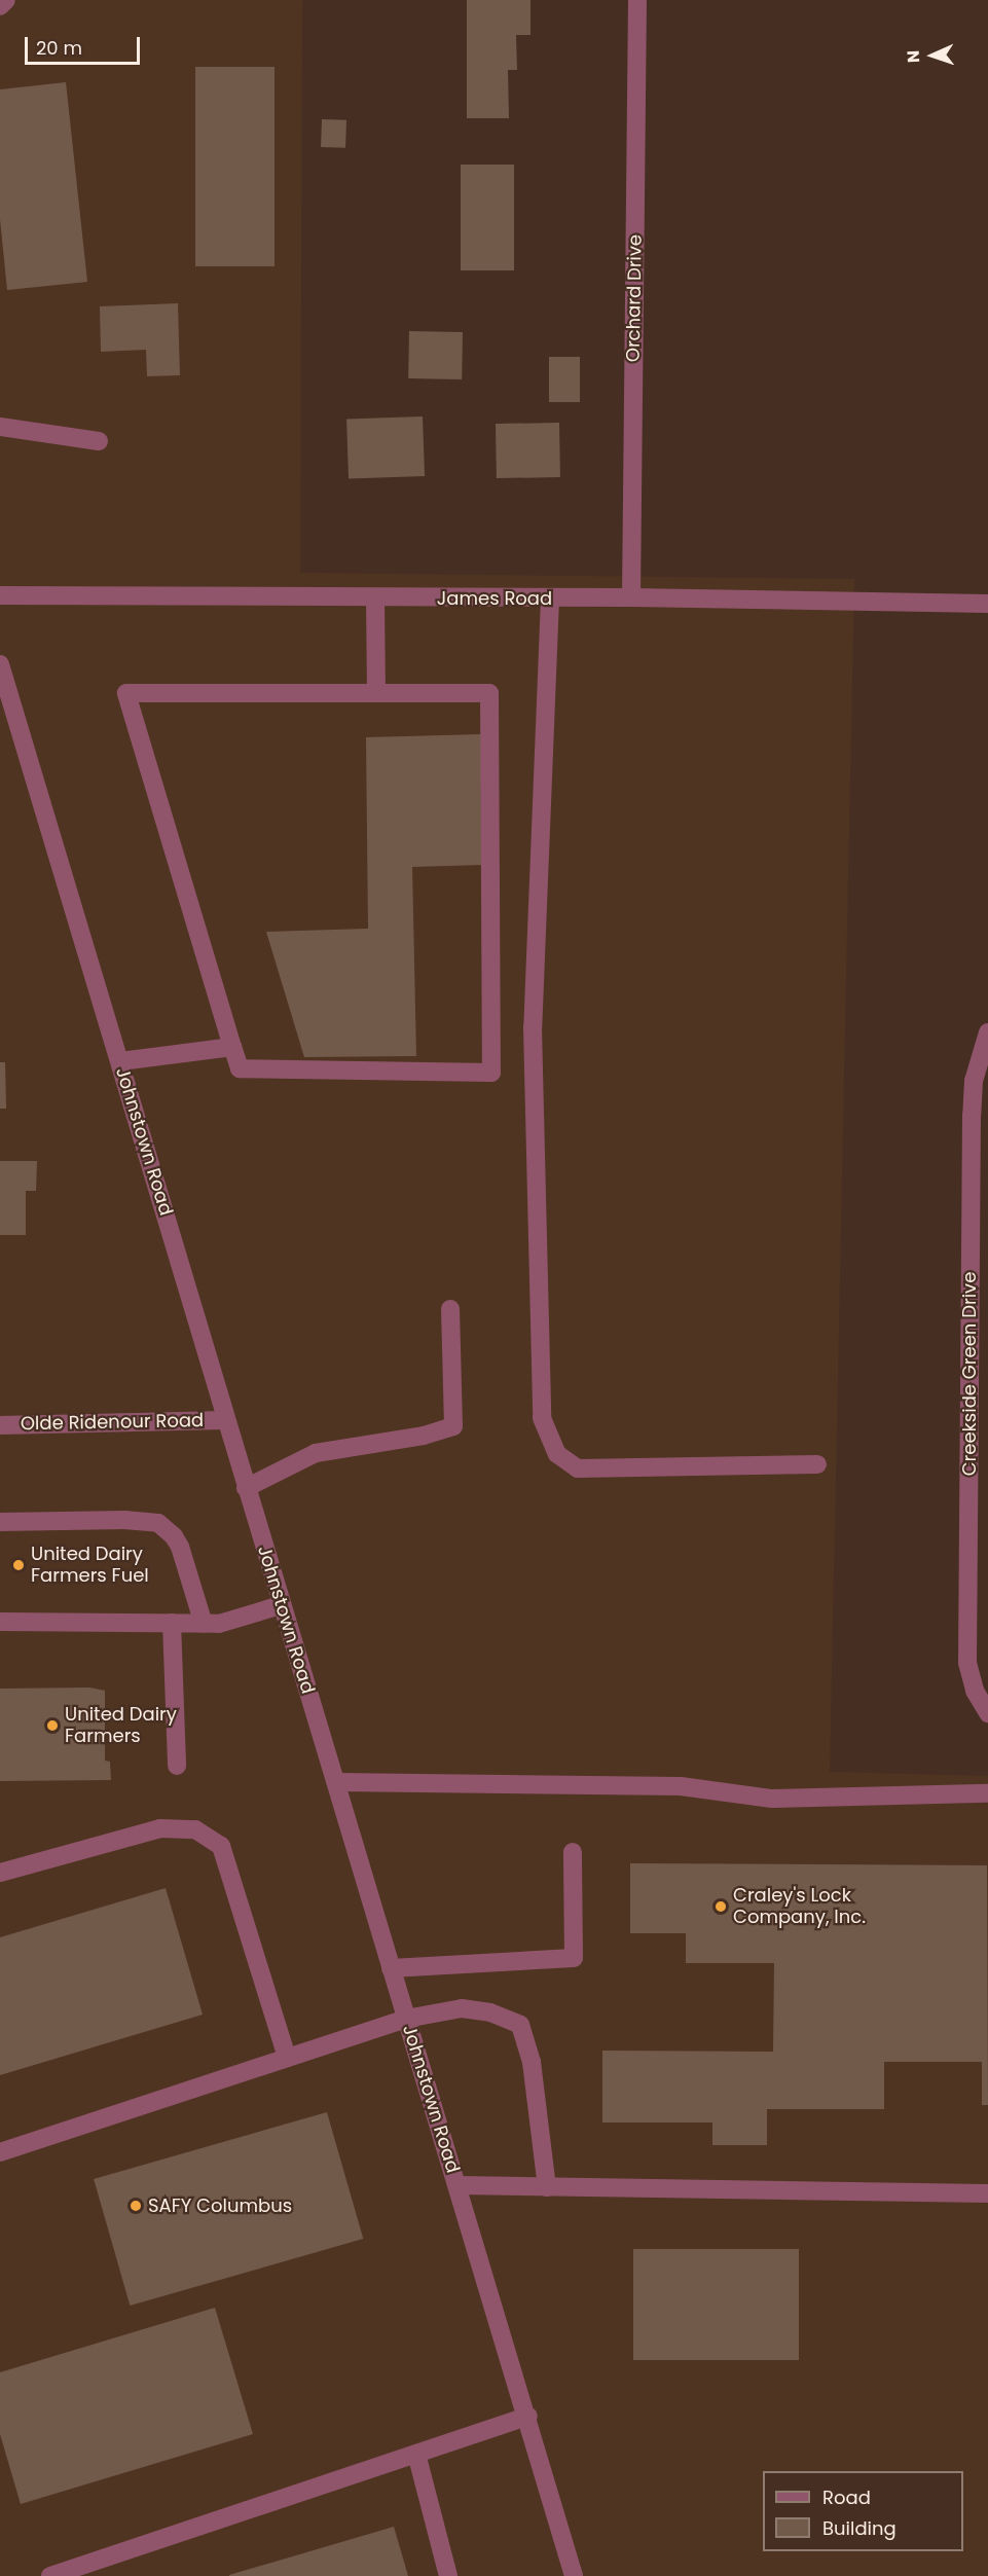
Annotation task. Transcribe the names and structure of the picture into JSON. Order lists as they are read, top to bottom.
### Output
{
  "streets": {
    "street": [
      "Orchard Drive",
      "James Road",
      "Johnstown Road",
      "Creekside Green Drive",
      "Olde Ridenour Road"
    ]
  },
  "crossings": [
    ["Orchard Drive", "James Road"],
    ["Johnstown Road", "Olde Ridenour Road"]
  ],
  "places": [
    "United Dairy Farmers Fuel",
    "United Dairy Farmers",
    "Craley's Lock Company, Inc.",
    "SAFY Columbus"
  ],
  "legend": ["Road", "Building"],
  "scale_bar": "20 m",
  "north": "left"
}
